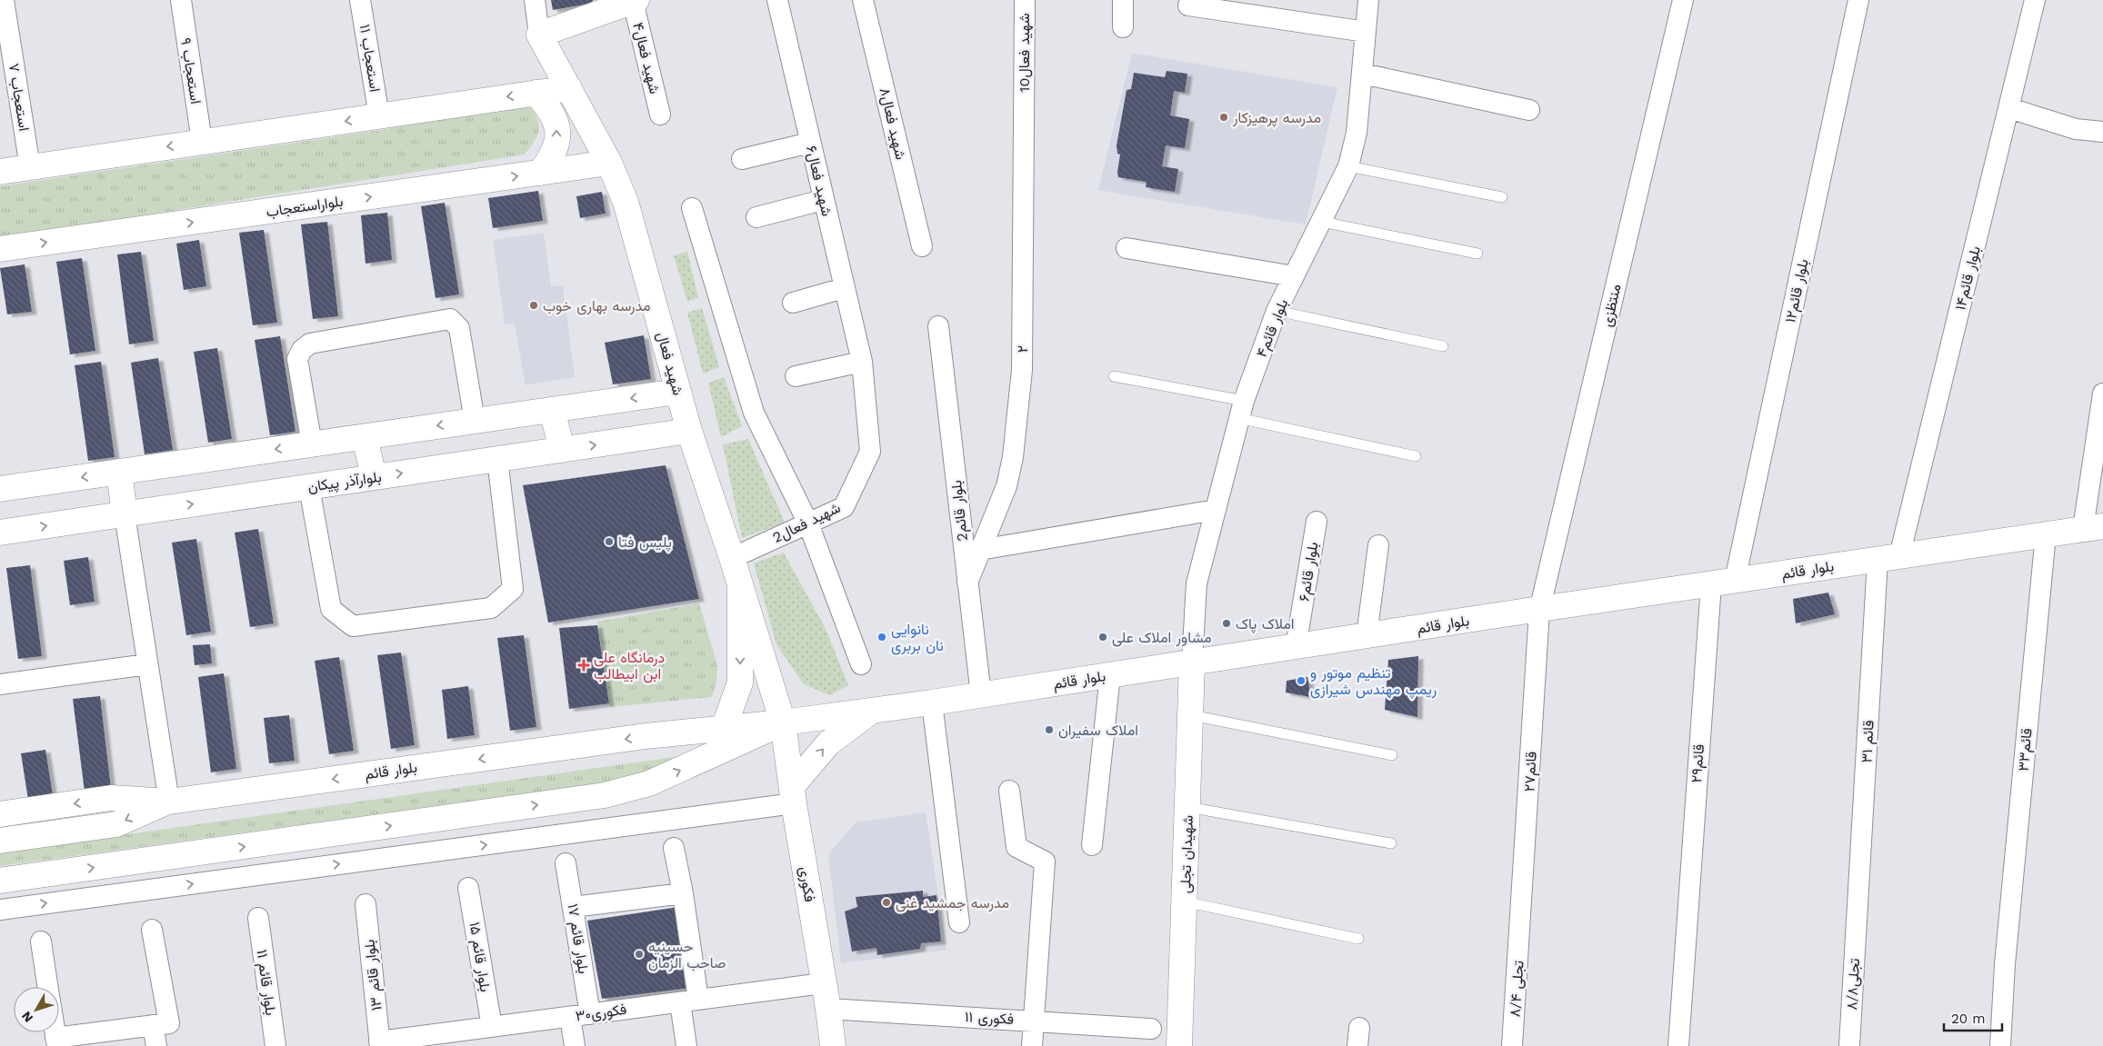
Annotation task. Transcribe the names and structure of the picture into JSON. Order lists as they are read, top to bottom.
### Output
{
  "streets": {
    "street": [
      "10شهید فعال",
      "استعجاب ۱۱",
      "شهید فعال۴",
      "استعجاب ۹",
      "استعجاب ۷",
      "شهید فعال۸",
      "شهید فعال۶",
      "بلواراستعجاب",
      "بلوار قائم۱۴",
      "بلوار قائم۱۲",
      "منتظزی",
      "بلوار قائم۴",
      "۲",
      "شهید فعال",
      "بلوارآذر پیکان",
      "2بلوار قائم",
      "شهید فعال2",
      "بلوار قائم",
      "بلوار قائم۶",
      "قائم ۳۱",
      "قائم۳۳",
      "قائم۲۹",
      "قائم۲۷",
      "شهیدان تجلی",
      "فکوری",
      "بلوار قائم ۱۷",
      "بلوار قائم ۱۵",
      "بلوار قائم ۱۳",
      "بلوار قائم ۱۱",
      "تجلی۸/۸",
      "۸/۴ تجلی",
      "فکوری۳۰",
      "فکوری ۱۱"
    ]
  },
  "crossings": [
    ["10شهید فعال", "۲"],
    ["شهید فعال۶", "شهید فعال2"],
    ["بلواراستعجاب", "شهید فعال"],
    ["بلوار قائم۱۴", "بلوار قائم"],
    ["بلوار قائم۱۴", "قائم ۳۱"],
    ["بلوار قائم۱۲", "بلوار قائم"],
    ["بلوار قائم۱۲", "قائم۲۹"],
    ["منتظزی", "بلوار قائم"],
    ["منتظزی", "قائم۲۷"],
    ["بلوار قائم۴", "بلوار قائم"],
    ["بلوار قائم۴", "شهیدان تجلی"],
    ["۲", "2بلوار قائم"],
    ["شهید فعال", "بلوارآذر پیکان"],
    ["شهید فعال", "شهید فعال2"],
    ["شهید فعال", "بلوار قائم"],
    ["شهید فعال", "فکوری"],
    ["2بلوار قائم", "بلوار قائم"],
    ["بلوار قائم", "بلوار قائم۶"],
    ["بلوار قائم", "قائم ۳۱"],
    ["بلوار قائم", "قائم۳۳"],
    ["بلوار قائم", "قائم۲۹"],
    ["بلوار قائم", "قائم۲۷"],
    ["بلوار قائم", "شهیدان تجلی"],
    ["بلوار قائم", "فکوری"],
    ["قائم ۳۱", "تجلی۸/۸"],
    ["قائم۲۷", "۸/۴ تجلی"],
    ["فکوری", "فکوری۳۰"],
    ["فکوری", "فکوری ۱۱"],
    ["بلوار قائم ۱۷", "فکوری۳۰"],
    ["بلوار قائم ۱۵", "فکوری۳۰"],
    ["بلوار قائم ۱۳", "فکوری۳۰"]
  ],
  "places": {
    "other": [
      "مدرسه پرهیزکار",
      "مدرسه بهاری خوب",
      "پلیس فتا",
      "املاک پاک",
      "نانوایی نان بربری",
      "مشاور املاک علی",
      "تنظیم موتور و ریمپ مهندس شیرازی",
      "املاک سفیران",
      "مدرسه جمشید غنی",
      "حسینیه صاحب الزمان"
    ],
    "health": ["درمانگاه علی ابن ابیطالب"]
  },
  "scale_bar": "20 m",
  "north": "bottom left"
}
